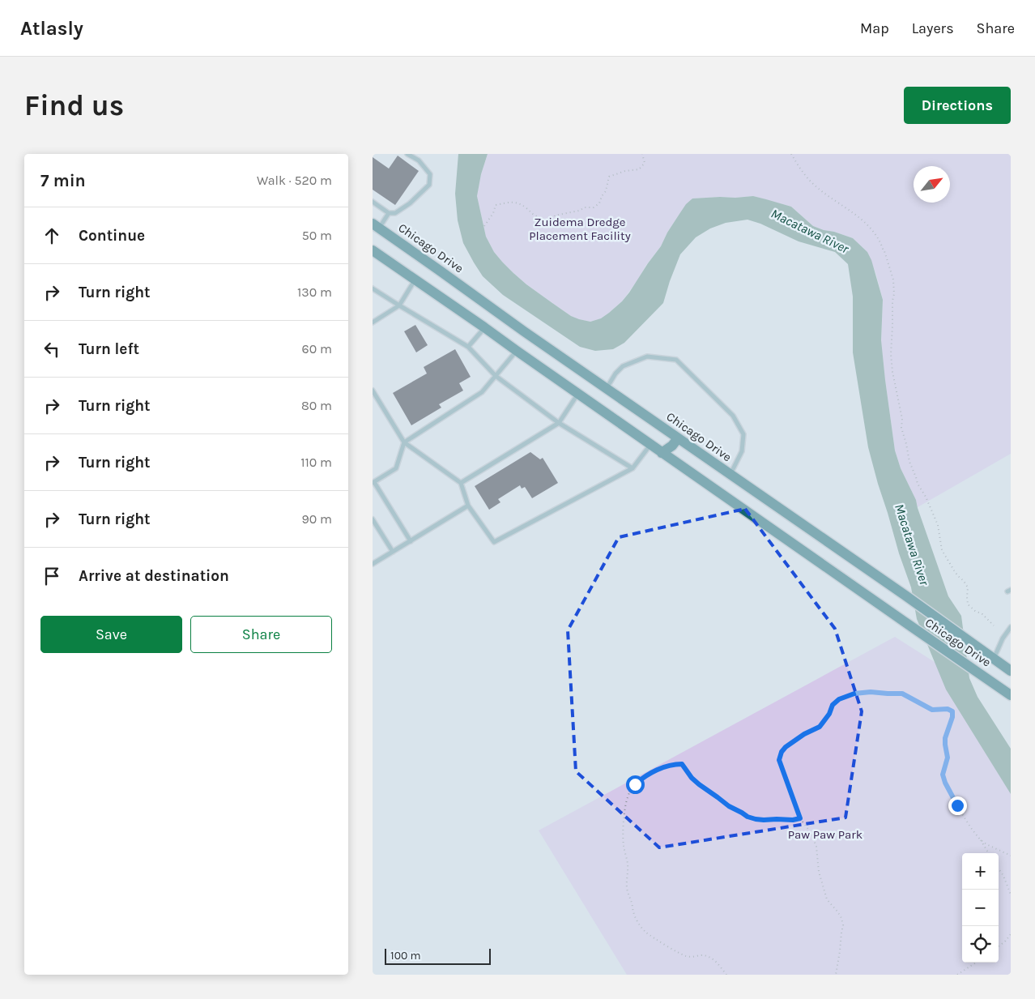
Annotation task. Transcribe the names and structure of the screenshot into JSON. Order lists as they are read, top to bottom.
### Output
{
  "streets": {
    "main road": ["Chicago Drive"]
  },
  "water": ["Macatawa River"],
  "parks": ["Zuidema Dredge Placement Facility", "Paw Paw Park"],
  "scale_bar": "100 m",
  "north": "top right",
  "page": {
    "header": "Atlasly",
    "nav": ["Map", "Layers", "Share"],
    "buttons": [
      "Directions",
      ["Save", "Share"]
    ],
    "title": "Find us",
    "heading": ["7 min", "Walk · 520 m"],
    "list": [
      ["Continue", "50 m"],
      ["Turn right", "130 m"],
      ["Turn left", "60 m"],
      ["Turn right", "80 m"],
      ["Turn right", "110 m"],
      ["Turn right", "90 m"],
      "Arrive at destination"
    ],
    "map_buttons": ["+", "−"],
    "scale": "100 m"
  }
}
